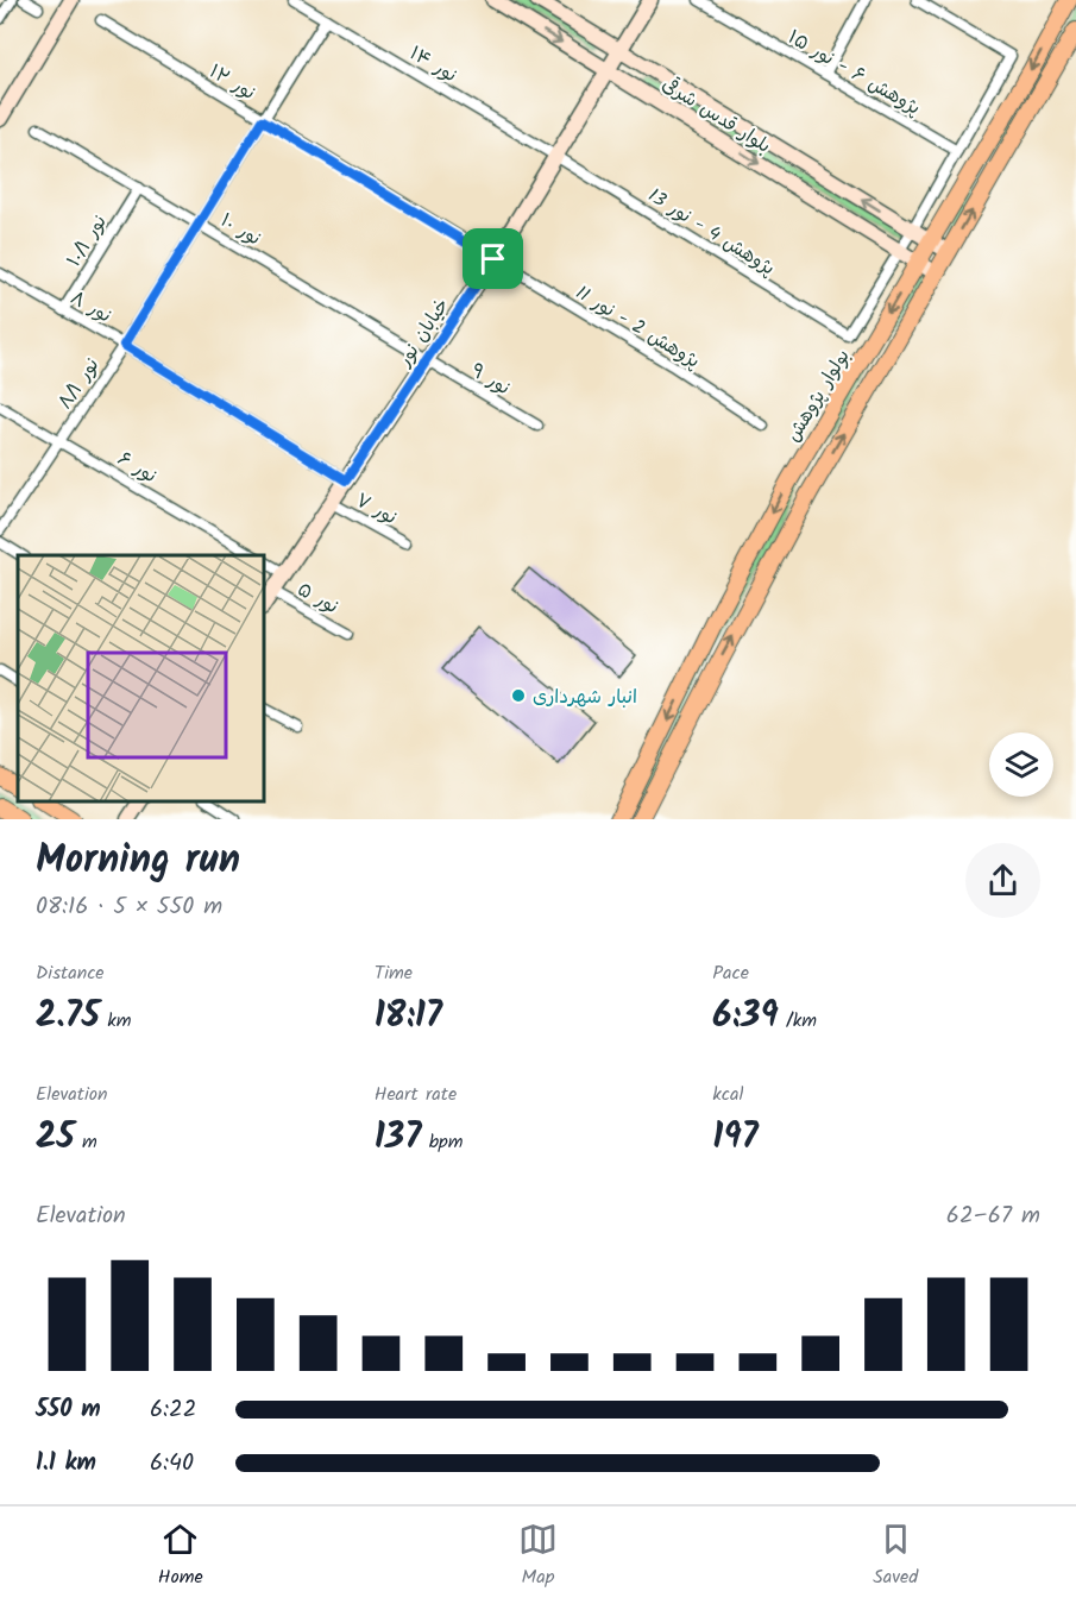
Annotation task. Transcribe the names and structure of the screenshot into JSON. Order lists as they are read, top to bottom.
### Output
{
  "streets": {
    "main road": ["بلوار قدس شرقی", "خیابان نور", "بولوار پژوهش"],
    "street": [
      "نور ۱۴",
      "پژوهش ۶ - نور ۱۵",
      "نور ۱۲",
      "نور ۱۰",
      "پژوهش 4 - نور 13",
      "نور ۱۰/۱",
      "نور ۸",
      "پژوهش 2 - نور 11",
      "نور ۹",
      "نور ۸/۱",
      "نور ۶",
      "نور ۷",
      "نور ۵"
    ]
  },
  "crossings": [
    ["نور ۱۴", "پژوهش 4 - نور 13"],
    ["نور ۱۴", "خیابان نور"],
    ["نور ۱۴", "نور ۸/۱"],
    ["نور ۱۲", "پژوهش 2 - نور 11"],
    ["نور ۱۲", "خیابان نور"],
    ["نور ۱۲", "نور ۸/۱"],
    ["بلوار قدس شرقی", "پژوهش 4 - نور 13"],
    ["بلوار قدس شرقی", "خیابان نور"],
    ["بلوار قدس شرقی", "بولوار پژوهش"],
    ["نور ۱۰", "نور ۱۰/۱"],
    ["نور ۱۰", "خیابان نور"],
    ["نور ۱۰", "نور ۹"],
    ["نور ۱۰", "نور ۸/۱"],
    ["پژوهش 4 - نور 13", "خیابان نور"],
    ["نور ۱۰/۱", "نور ۸"],
    ["نور ۸", "خیابان نور"],
    ["نور ۸", "نور ۸/۱"],
    ["پژوهش 2 - نور 11", "خیابان نور"],
    ["خیابان نور", "نور ۹"],
    ["خیابان نور", "نور ۷"],
    ["خیابان نور", "نور ۵"],
    ["نور ۸/۱", "نور ۶"]
  ],
  "places": ["انبار شهرداری"],
  "page": {
    "heading": ["Morning run", "08:16 · 5 × 550 m"],
    "stats": [
      ["Distance", "2.75 km"],
      ["Time", "18:17"],
      ["Pace", "6:39 /km"],
      ["Elevation", "25 m"],
      ["Heart rate", "137 bpm"],
      ["kcal", "197"]
    ],
    "chart": ["Elevation", "62–67 m"],
    "list": [
      {
        "name": "550 m",
        "note": "6:22"
      },
      {
        "name": "1.1 km",
        "note": "6:40"
      }
    ],
    "tabs": ["Home", "Map", "Saved"]
  }
}
